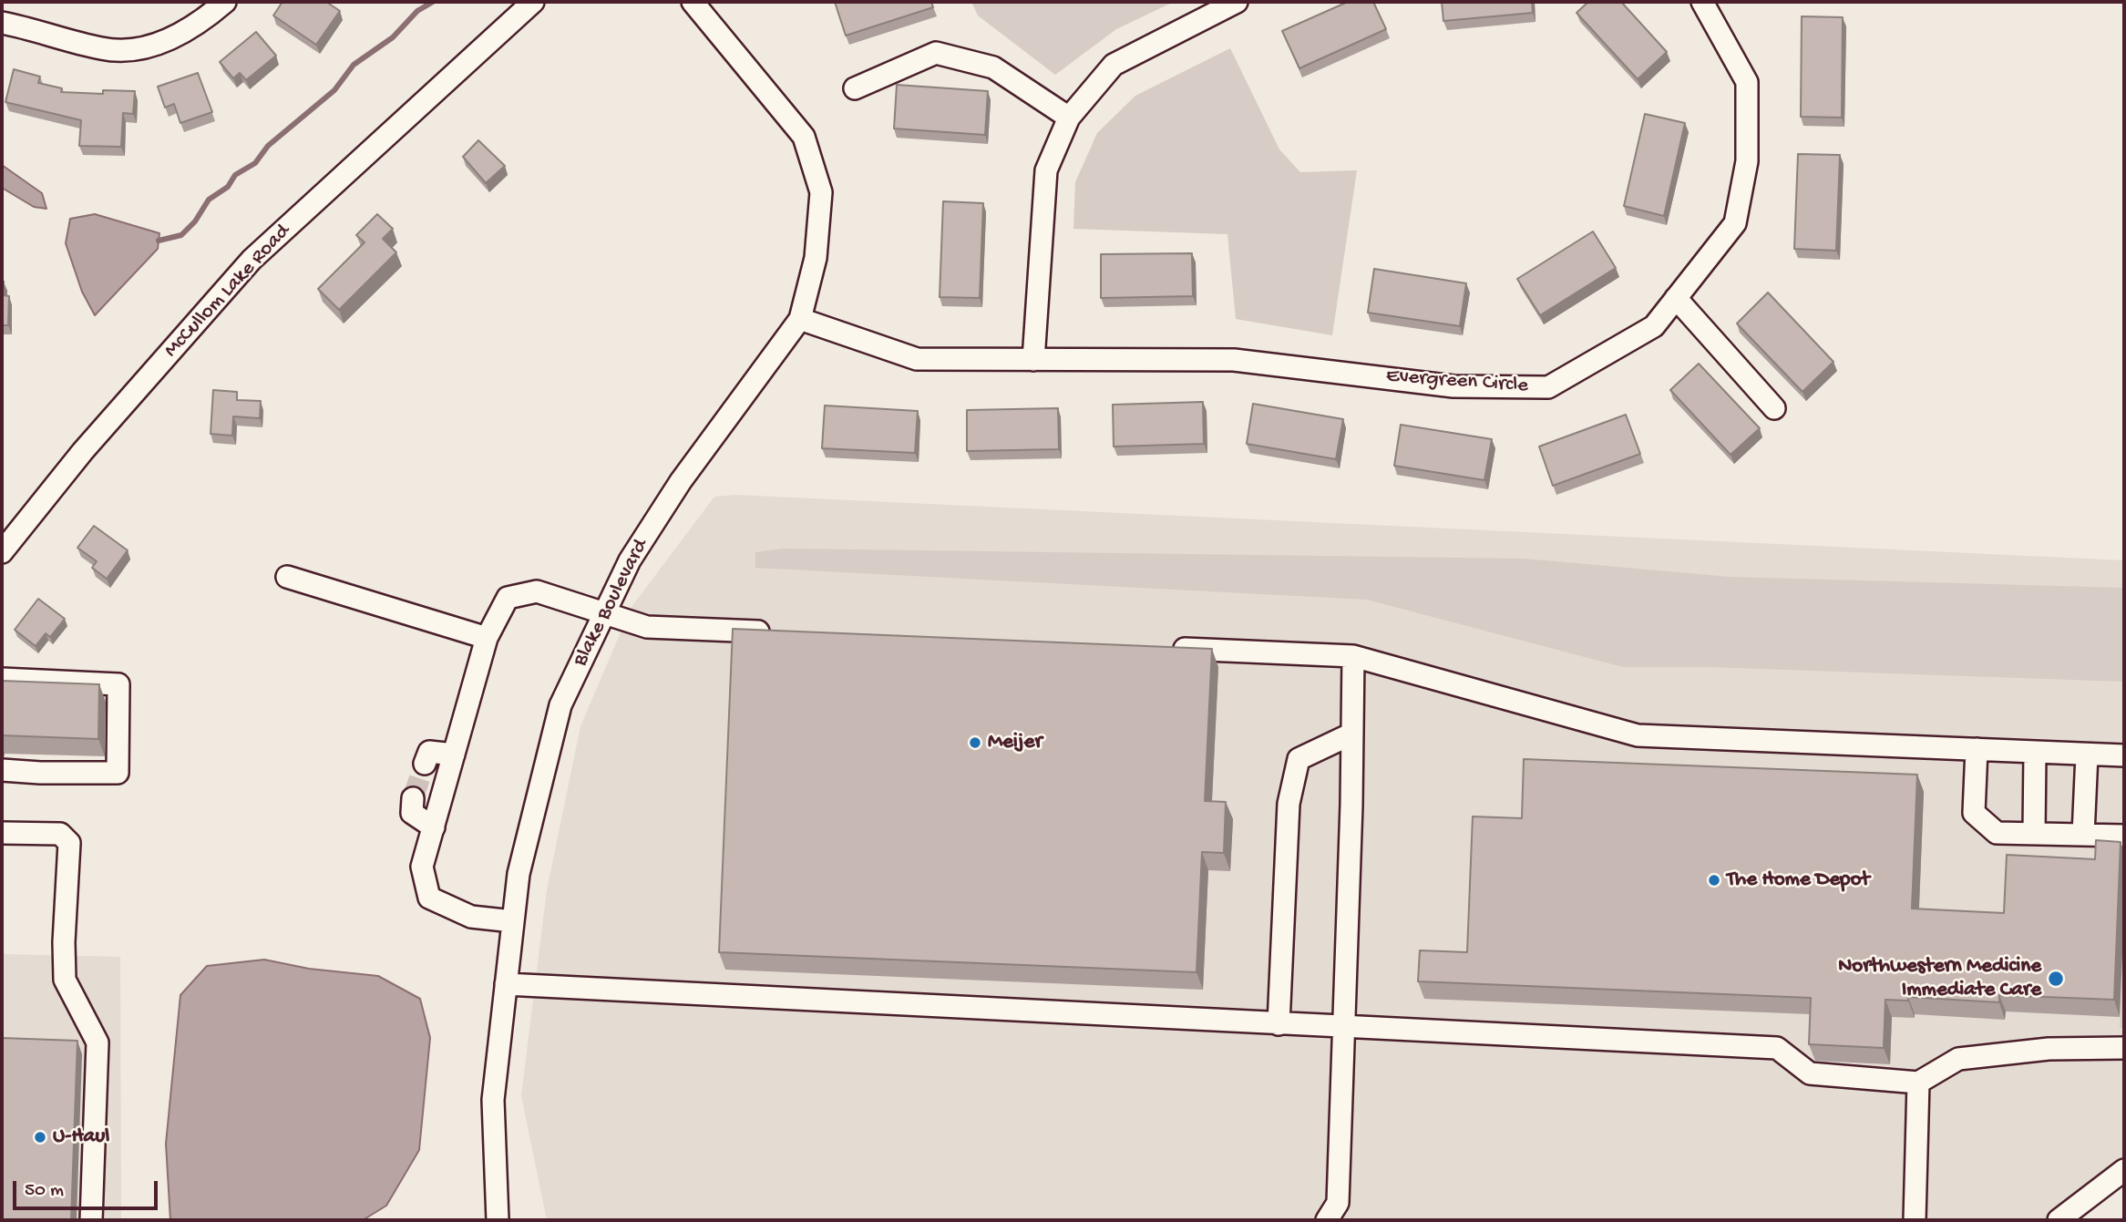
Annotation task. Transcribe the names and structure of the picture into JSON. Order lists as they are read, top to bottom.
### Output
{
  "streets": {
    "street": ["McCullom Lake Road", "Evergreen Circle", "Blake Boulevard"]
  },
  "crossings": [
    ["Evergreen Circle", "Blake Boulevard"]
  ],
  "places": [
    "Meijer",
    "The Home Depot",
    "Northwestern Medicine Immediate Care",
    "U-Haul"
  ],
  "scale_bar": "50 m"
}
